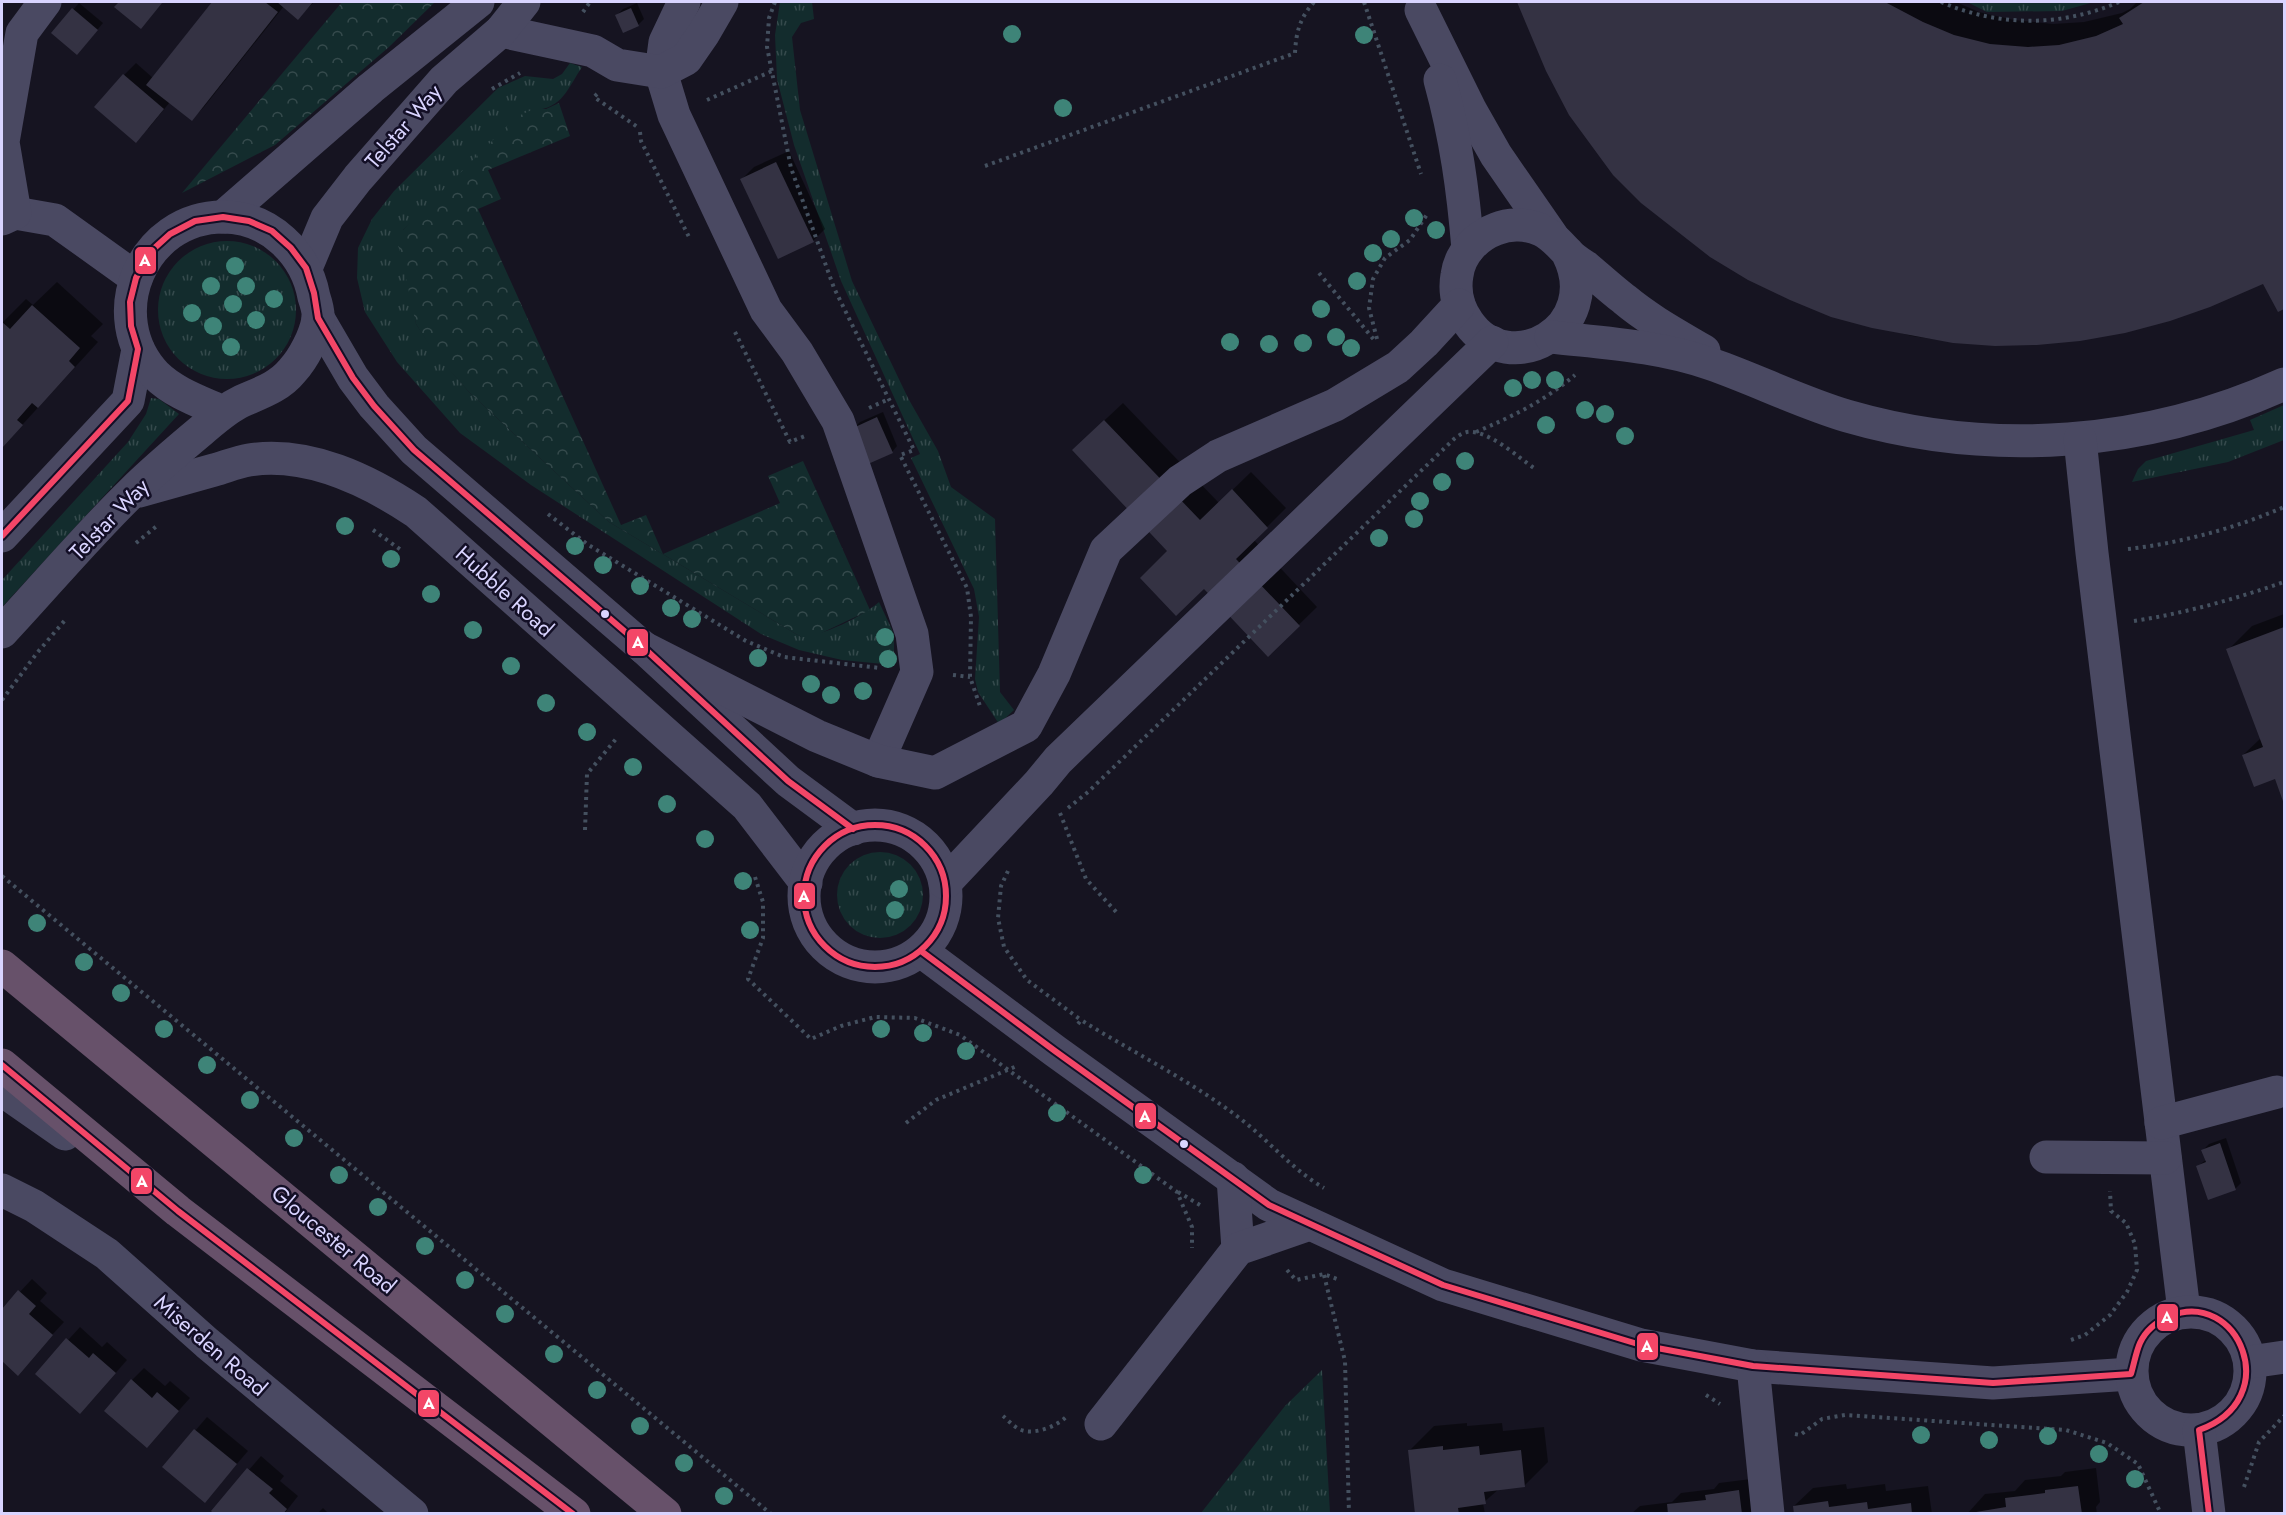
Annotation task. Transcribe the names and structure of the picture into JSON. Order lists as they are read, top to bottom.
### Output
{
  "streets": {
    "highway": ["Gloucester Road"],
    "street": ["Telstar Way", "Hubble Road", "Miserden Road"]
  },
  "crossings": [
    ["Telstar Way", "Hubble Road"]
  ],
  "lines": ["transit line A"]
}
